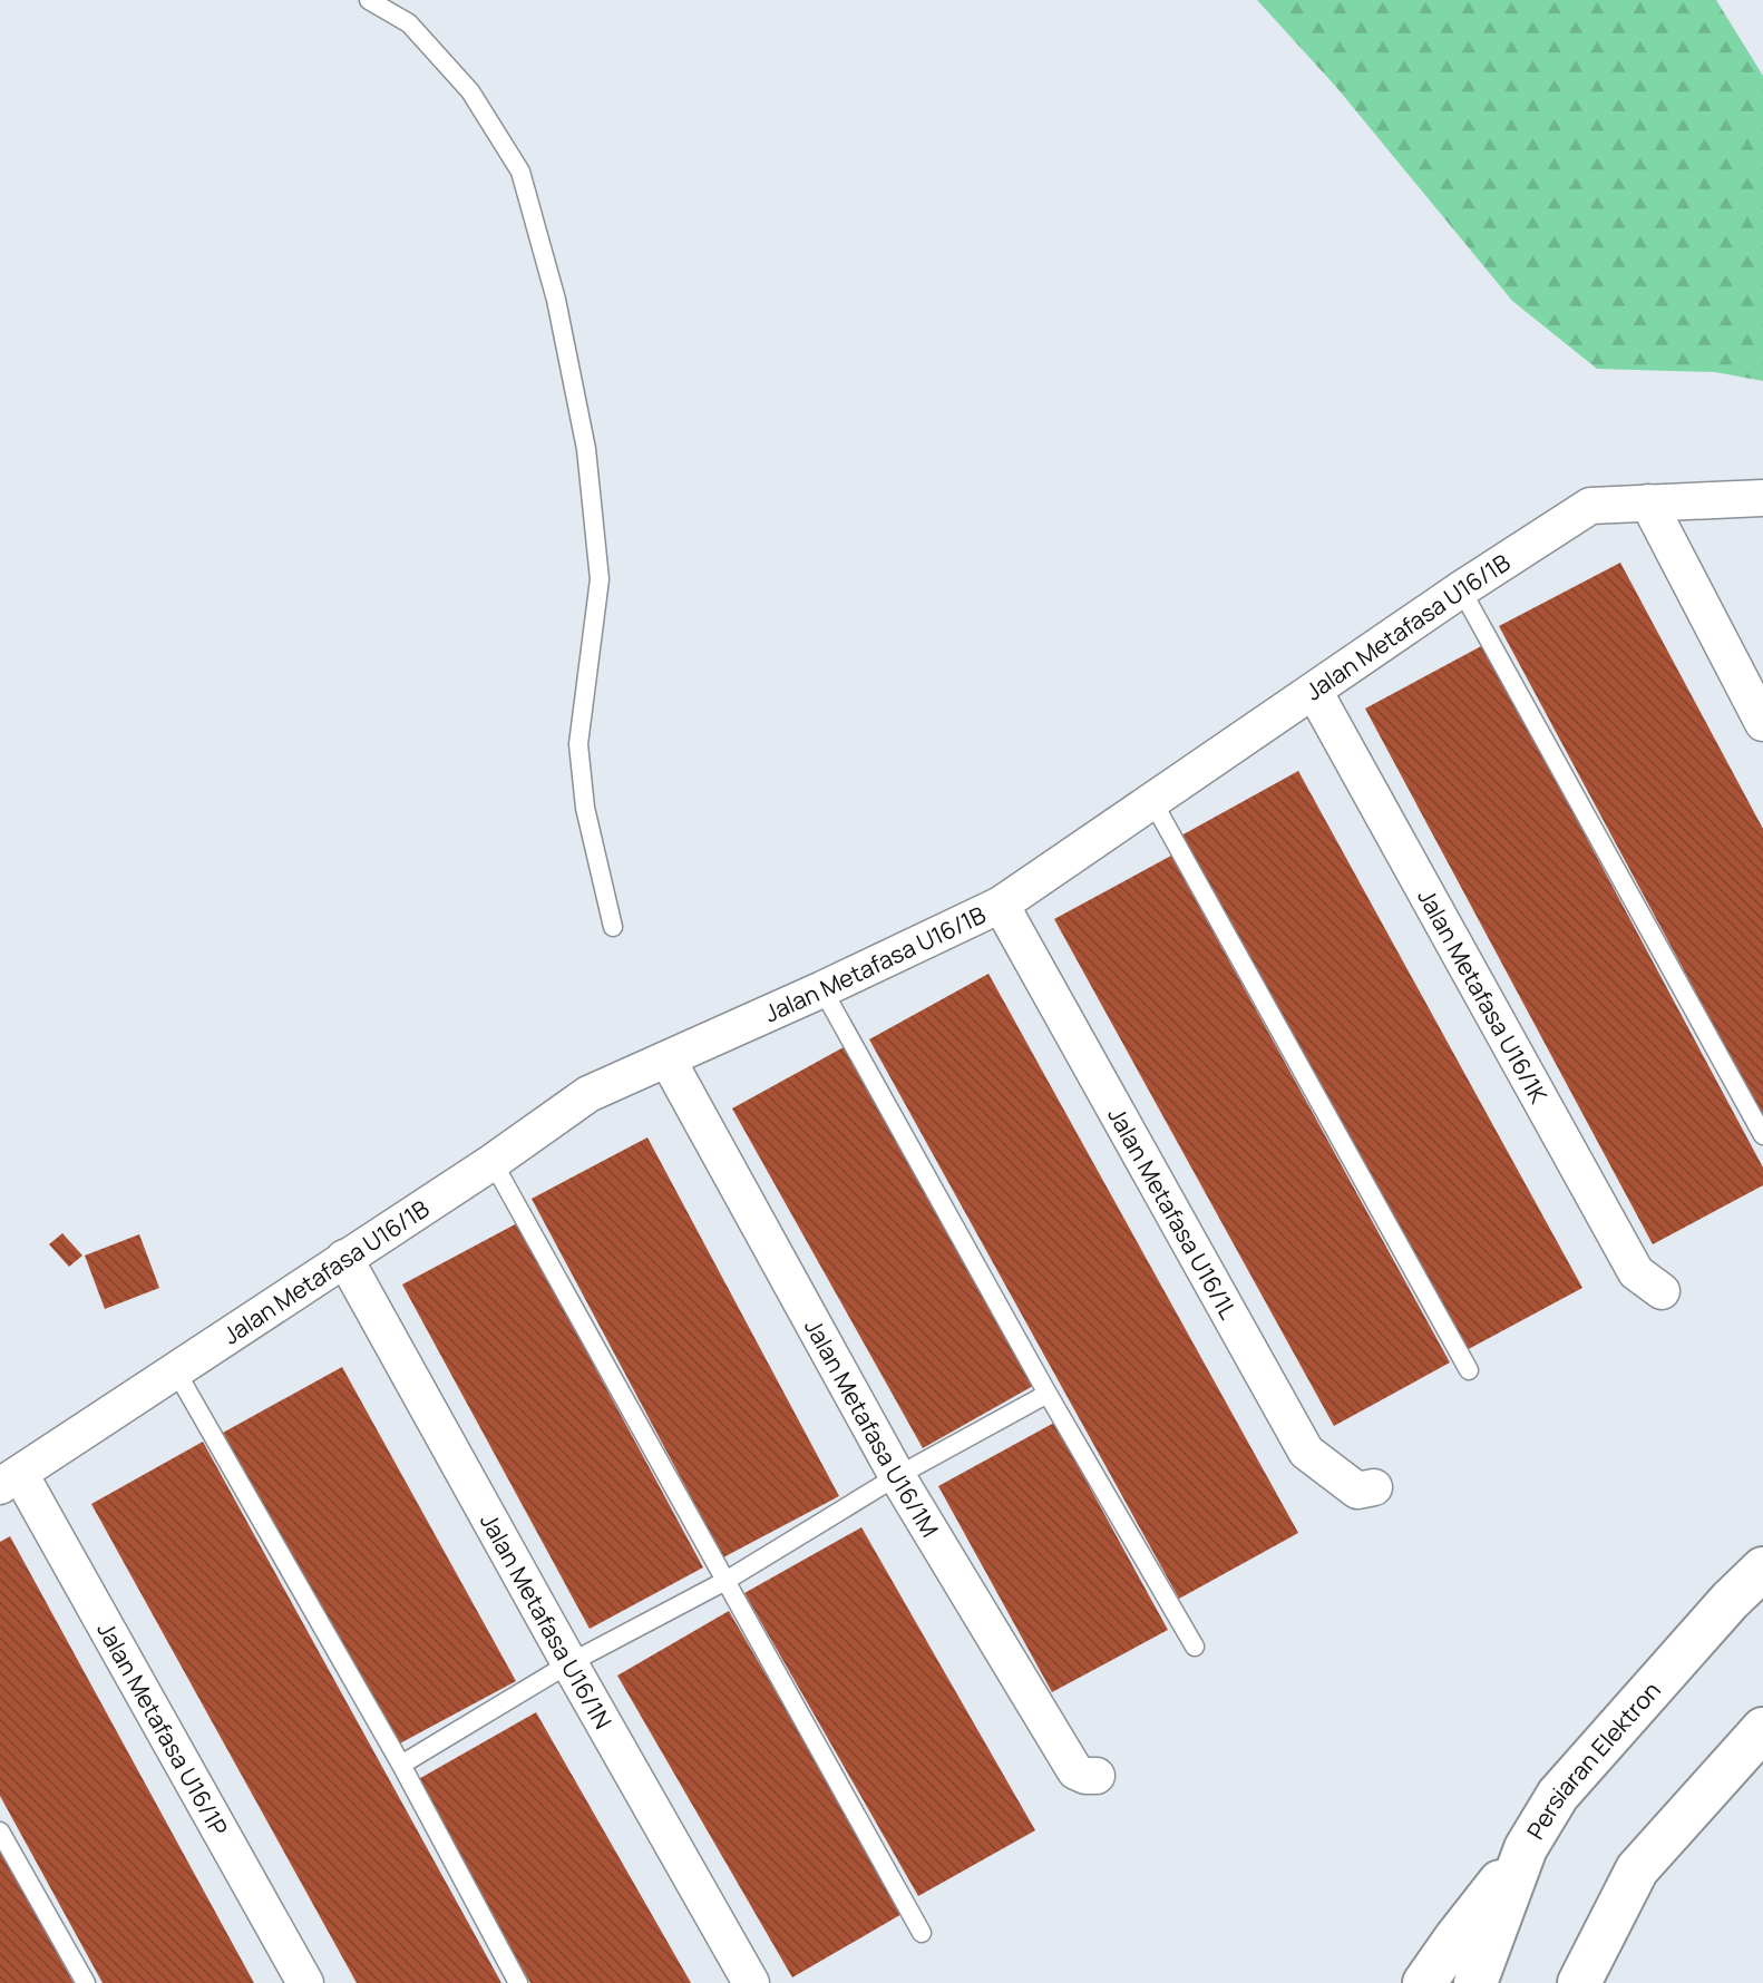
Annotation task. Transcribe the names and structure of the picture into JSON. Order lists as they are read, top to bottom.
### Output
{
  "streets": {
    "main road": ["Persiaran Elektron"],
    "street": [
      "Jalan Metafasa U16/1B",
      "Jalan Metafasa U16/1K",
      "Jalan Metafasa U16/1L",
      "Jalan Metafasa U16/1M",
      "Jalan Metafasa U16/1N",
      "Jalan Metafasa U16/1P"
    ]
  },
  "crossings": [
    ["Jalan Metafasa U16/1B", "Jalan Metafasa U16/1K"],
    ["Jalan Metafasa U16/1B", "Jalan Metafasa U16/1L"],
    ["Jalan Metafasa U16/1B", "Jalan Metafasa U16/1M"],
    ["Jalan Metafasa U16/1B", "Jalan Metafasa U16/1N"],
    ["Jalan Metafasa U16/1B", "Jalan Metafasa U16/1P"]
  ]
}
